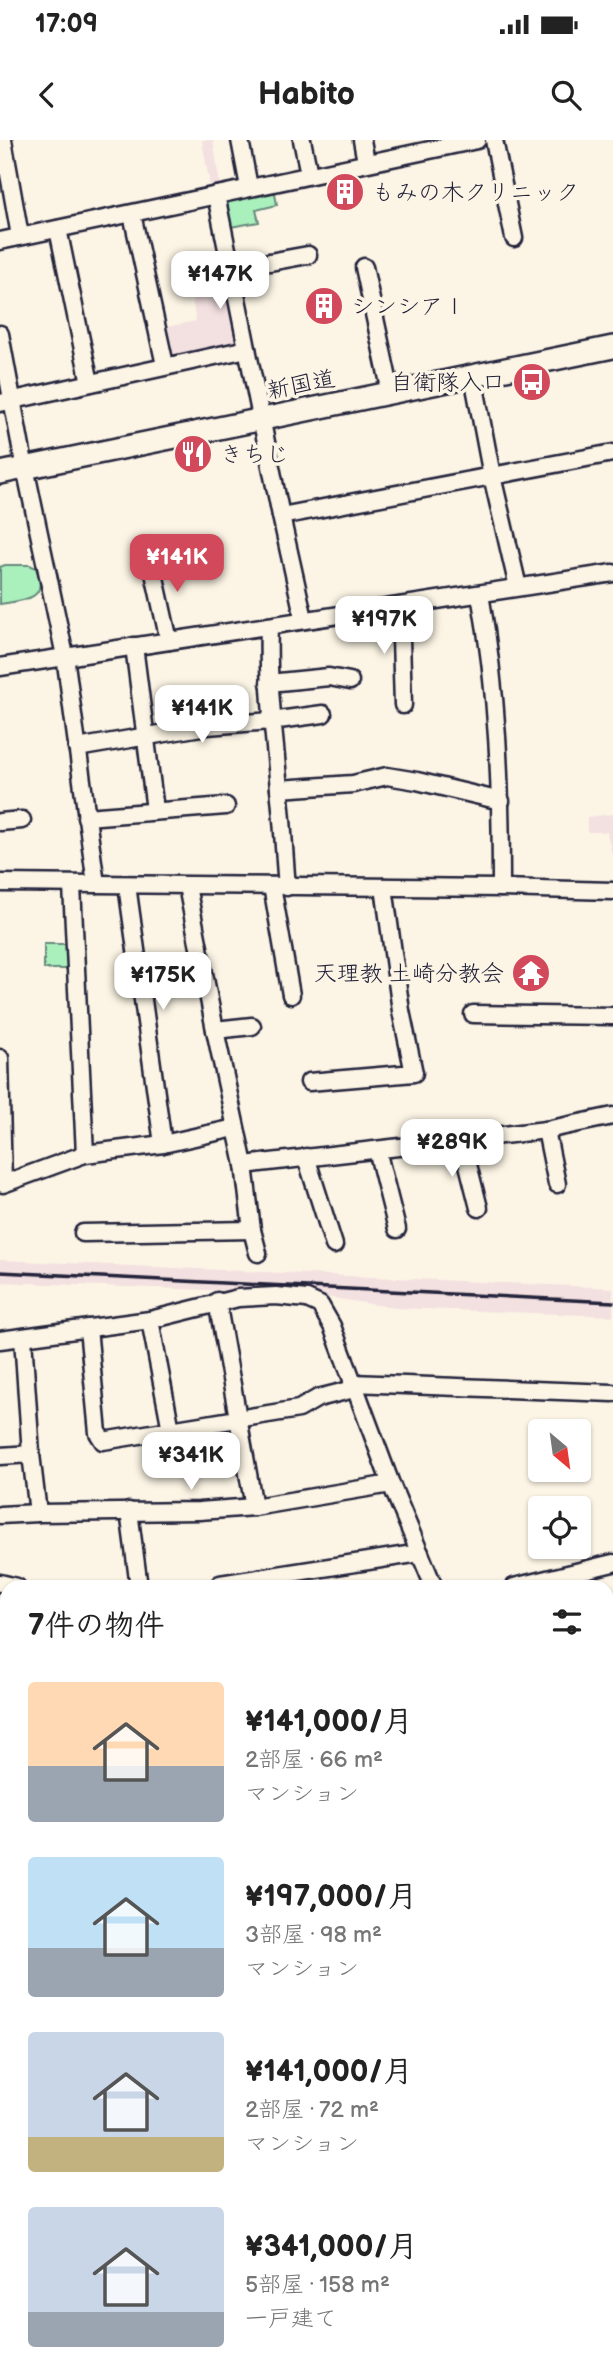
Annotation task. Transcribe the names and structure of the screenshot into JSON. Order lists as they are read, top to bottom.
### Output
{
  "streets": {
    "main road": ["新国道"]
  },
  "places": {
    "building": ["もみの木クリニック", "シンシアⅠ"],
    "bus stop": ["自衛隊入口"],
    "restaurant": ["きちじ"],
    "temple": ["天理教 土崎分教会"]
  },
  "north": "bottom right",
  "page": {
    "status": "17:09",
    "header": "Habito",
    "price": [
      "¥147K",
      "¥141K",
      "¥197K",
      "¥141K",
      "¥175K",
      "¥289K",
      "¥341K"
    ],
    "heading": "7件の物件",
    "list": [
      {
        "name": "¥141,000/月",
        "note": "2部屋 · 66 m² · マンション"
      },
      {
        "name": "¥197,000/月",
        "note": "3部屋 · 98 m² · マンション"
      },
      {
        "name": "¥141,000/月",
        "note": "2部屋 · 72 m² · マンション"
      },
      {
        "name": "¥341,000/月",
        "note": "5部屋 · 158 m² · 一戸建て"
      }
    ]
  }
}
